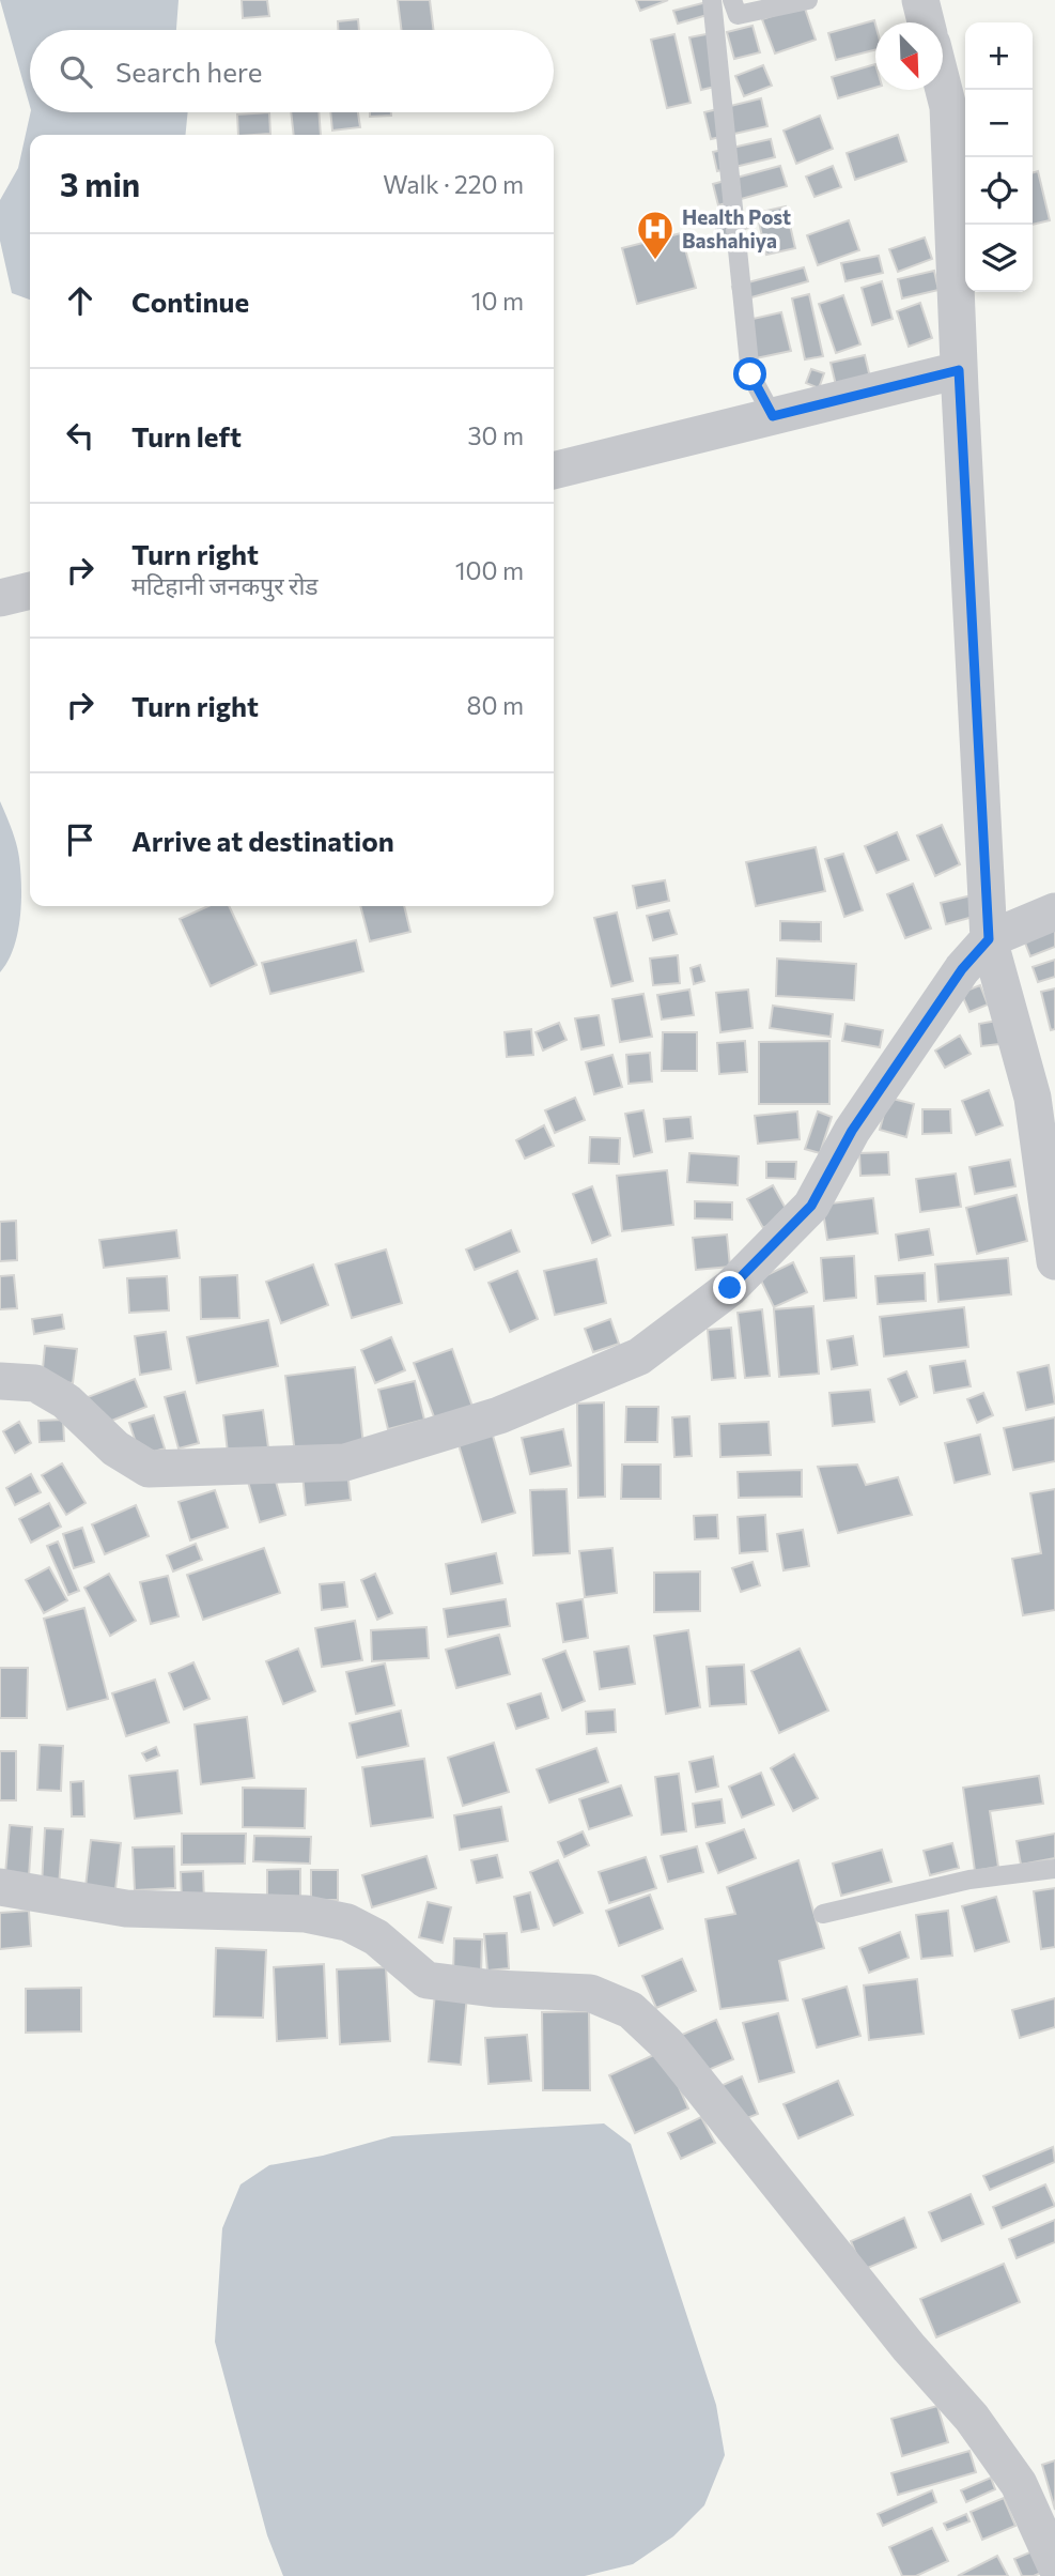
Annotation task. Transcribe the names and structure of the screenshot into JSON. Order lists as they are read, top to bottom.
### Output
{
  "places": {
    "hospital": ["Health Post Bashahiya"]
  },
  "north": "bottom right",
  "page": {
    "map_buttons": ["+", "−"],
    "search": "Search here",
    "heading": ["3 min", "Walk · 220 m"],
    "list": [
      ["Continue", "10 m"],
      ["Turn left", "30 m"],
      ["Turn right", "मटिहानी जनकपुर रोड", "100 m"],
      ["Turn right", "80 m"],
      "Arrive at destination"
    ]
  }
}
